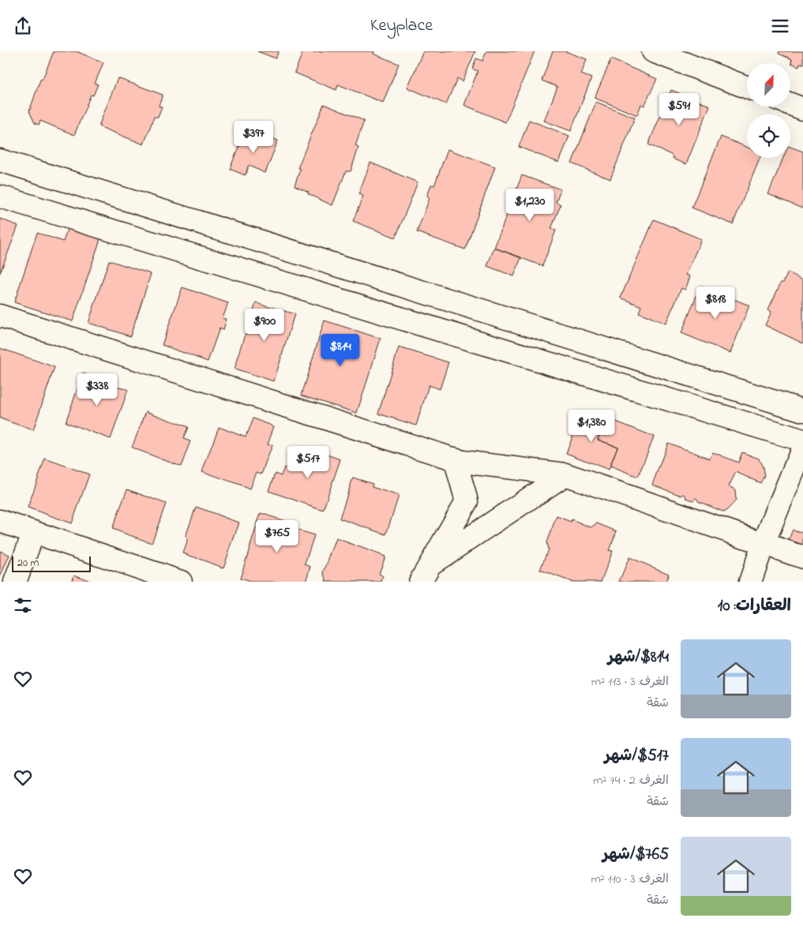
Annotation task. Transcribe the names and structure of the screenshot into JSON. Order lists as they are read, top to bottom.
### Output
{
  "scale_bar": "20 m",
  "north": "top right",
  "page": {
    "header": "Keyplace",
    "price": [
      "$591",
      "$397",
      "$1,230",
      "$818",
      "$900",
      "$814",
      "$338",
      "$1,380",
      "$517",
      "$765"
    ],
    "scale": "20 m",
    "heading": "العقارات: 10",
    "list": [
      {
        "name": "$814/شهر",
        "note": "الغرف: 3 · 113 m² · شقة"
      },
      {
        "name": "$517/شهر",
        "note": "الغرف: 2 · 74 m² · شقة"
      },
      {
        "name": "$765/شهر",
        "note": "الغرف: 3 · 110 m² · شقة"
      }
    ]
  }
}
